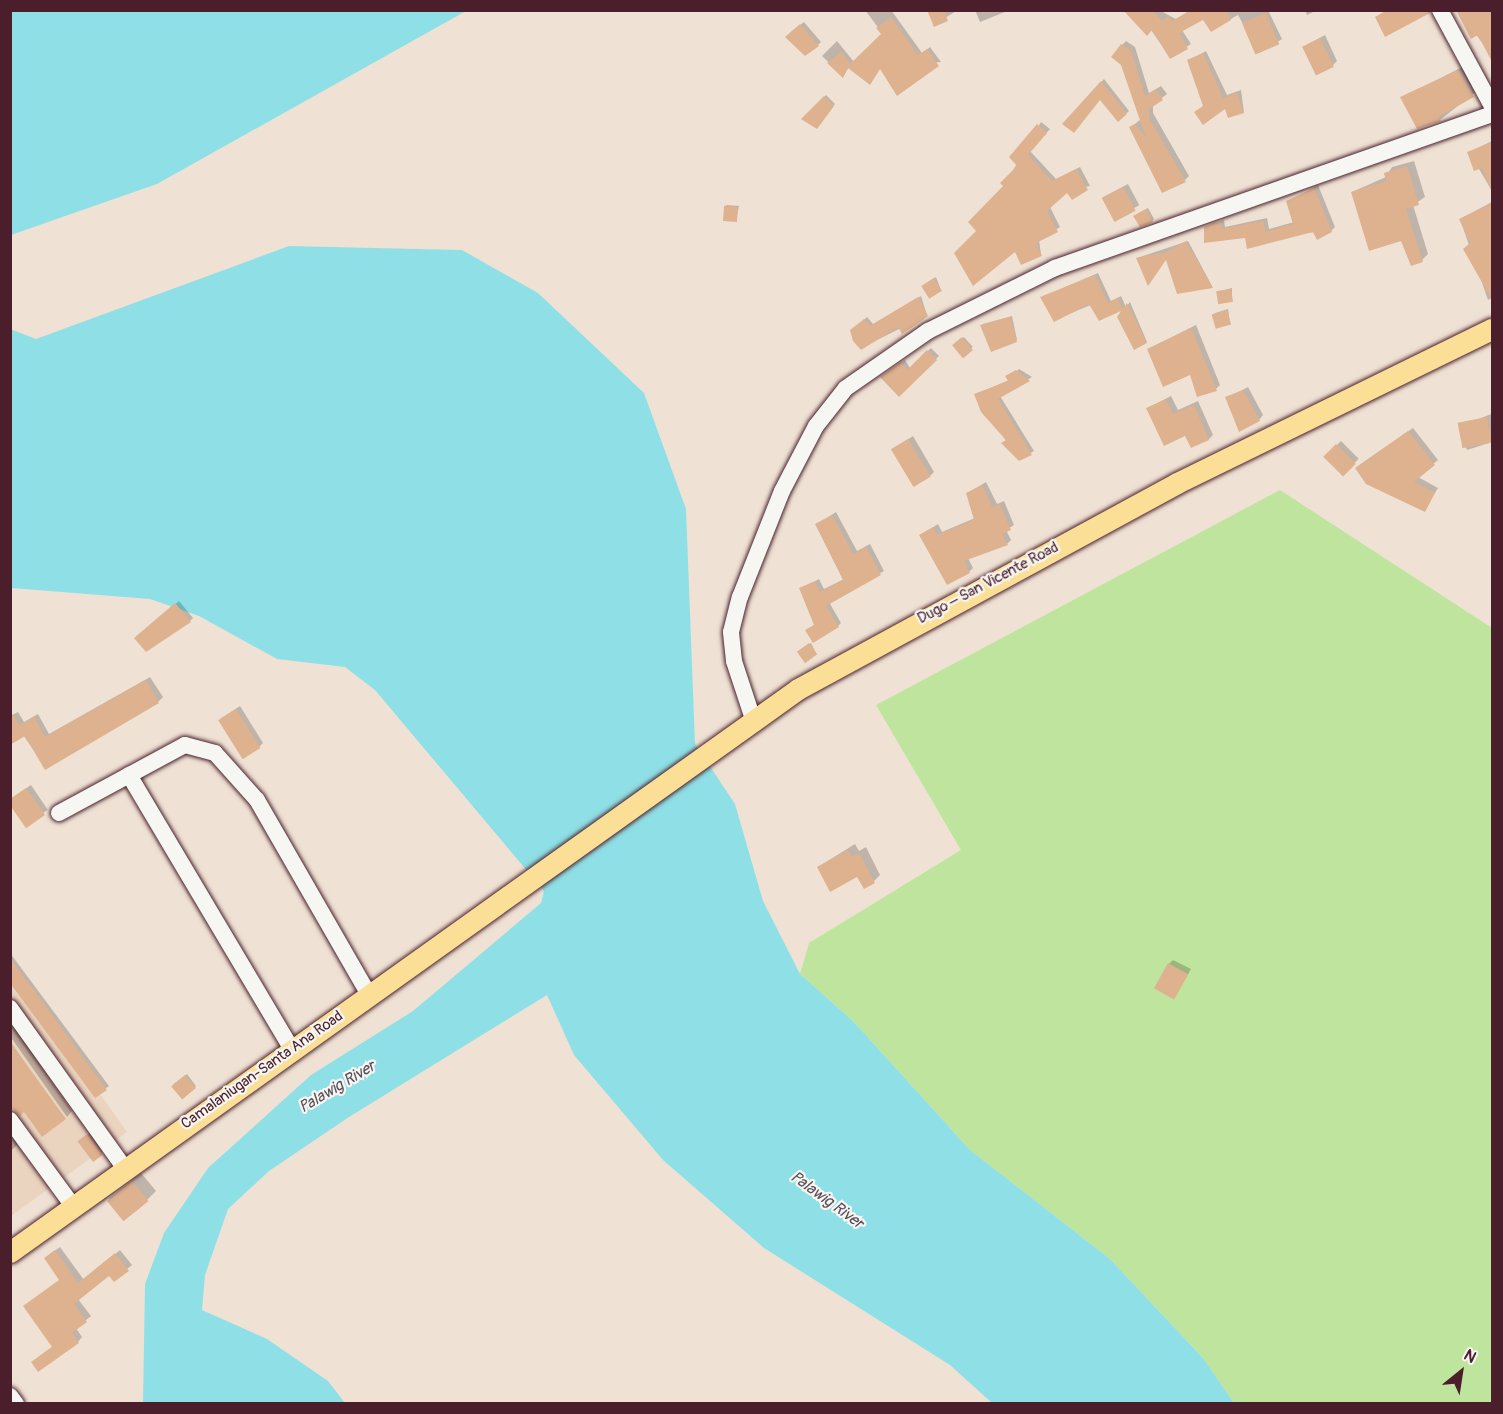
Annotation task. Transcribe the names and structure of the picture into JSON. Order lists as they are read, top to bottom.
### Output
{
  "streets": {
    "main road": ["Dugo – San Vicente Road", "Camalaniugan-Santa Ana Road"]
  },
  "crossings": [
    ["Dugo – San Vicente Road", "Camalaniugan-Santa Ana Road"]
  ],
  "water": ["Palawig River"],
  "north": "top right"
}
